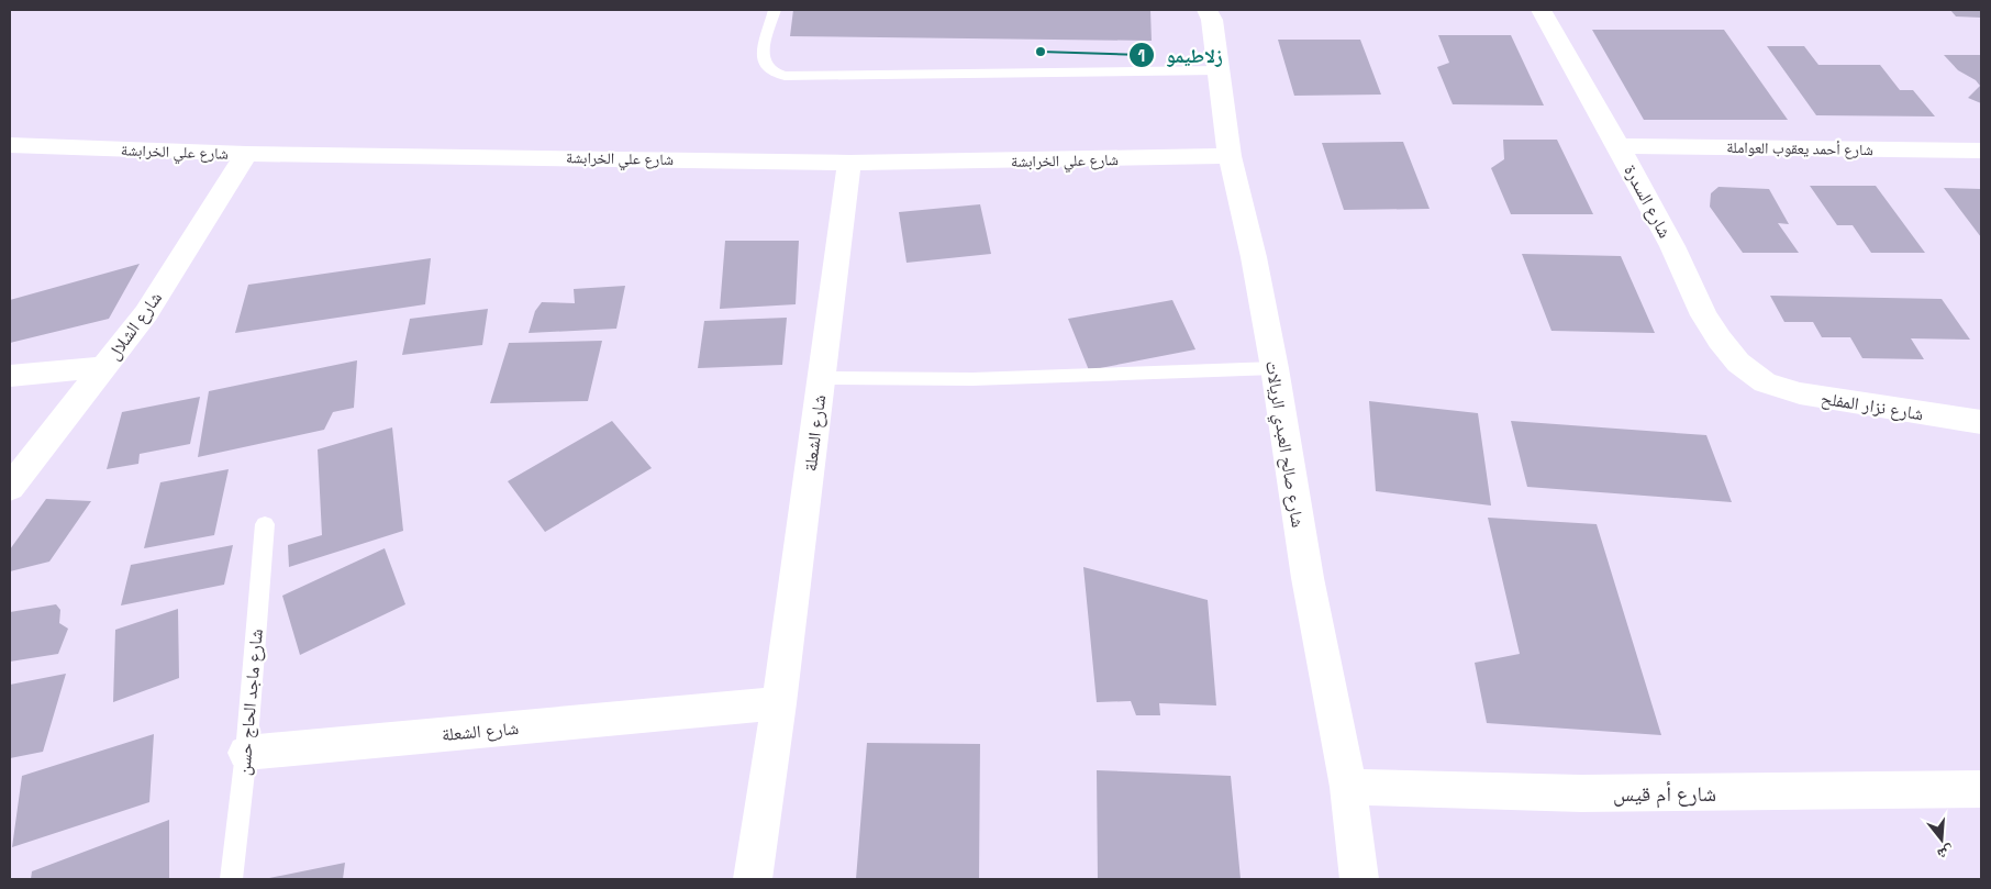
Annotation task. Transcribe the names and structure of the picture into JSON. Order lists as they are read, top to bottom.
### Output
{
  "streets": {
    "street": [
      "شارع أحمد يعقوب العواملة",
      "شارع علي الخرابشة",
      "شارع السدرة",
      "شارع الشلال",
      "شارع نزار المفلح",
      "شارع الشعلة",
      "شارع صالح العبدي الريالات",
      "شارع أم قيس"
    ],
    "lane": ["شارع ماجد الحاج حسن"]
  },
  "crossings": [
    ["شارع أحمد يعقوب العواملة", "شارع السدرة"],
    ["شارع علي الخرابشة", "شارع الشلال"],
    ["شارع علي الخرابشة", "شارع الشعلة"],
    ["شارع علي الخرابشة", "شارع صالح العبدي الريالات"],
    ["شارع السدرة", "شارع نزار المفلح"],
    ["شارع الشعلة", "شارع ماجد الحاج حسن"],
    ["شارع صالح العبدي الريالات", "شارع أم قيس"]
  ],
  "places": ["زلاطيمو"],
  "north": "bottom"
}
